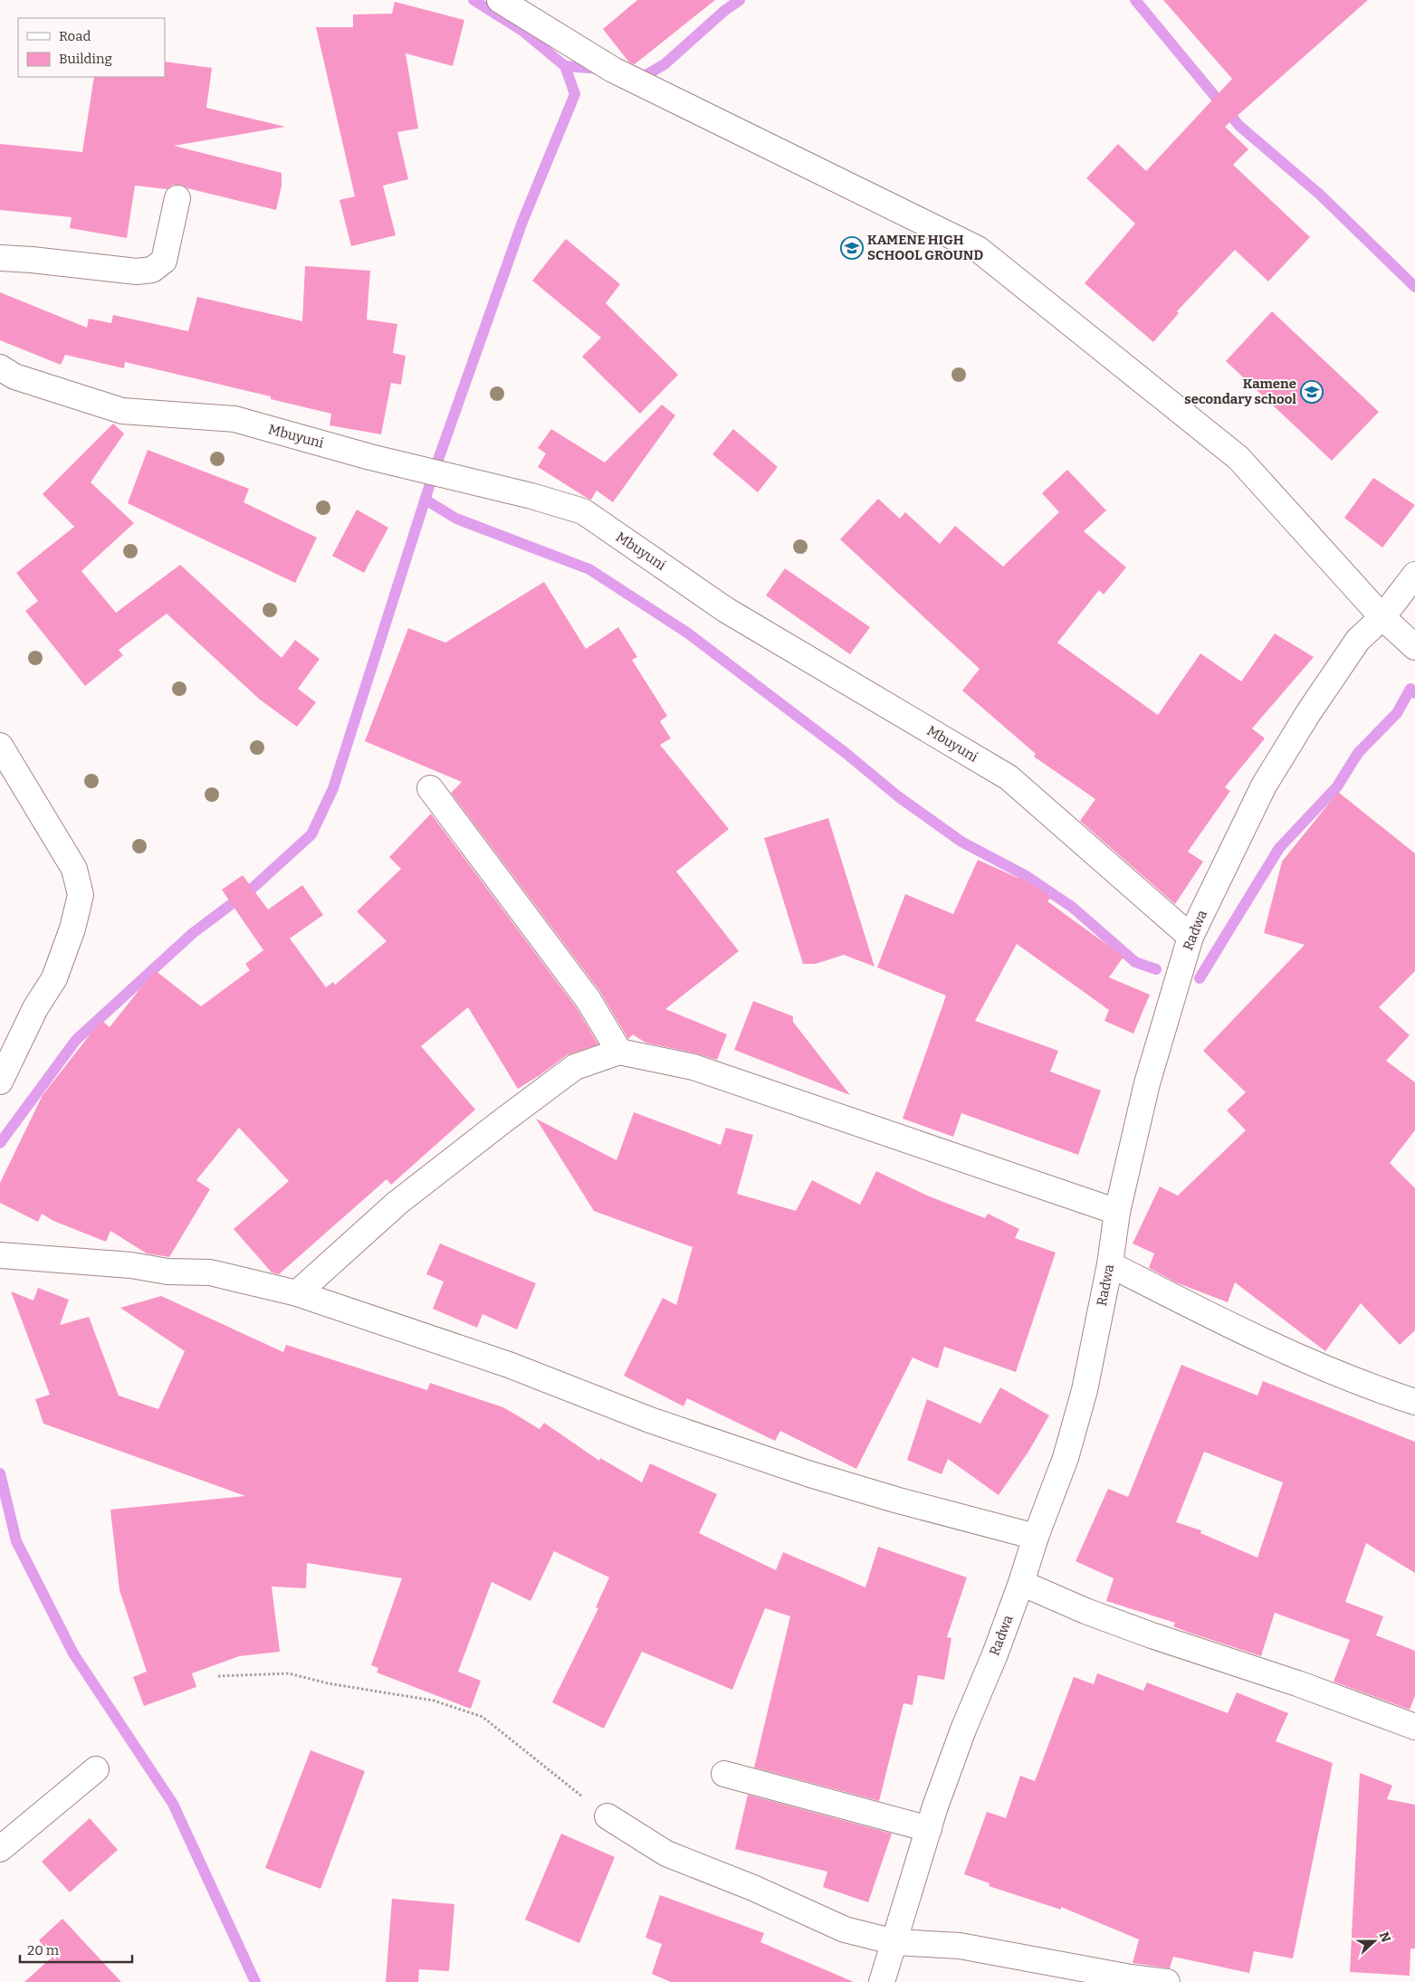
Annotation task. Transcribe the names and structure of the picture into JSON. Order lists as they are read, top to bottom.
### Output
{
  "streets": {
    "street": ["Mbuyuni", "Radwa"]
  },
  "crossings": [
    ["Mbuyuni", "Radwa"]
  ],
  "places": {
    "school or university": ["KAMENE HIGH SCHOOL GROUND", "Kamene secondary school"]
  },
  "legend": ["Road", "Building"],
  "scale_bar": "20 m",
  "north": "right"
}
